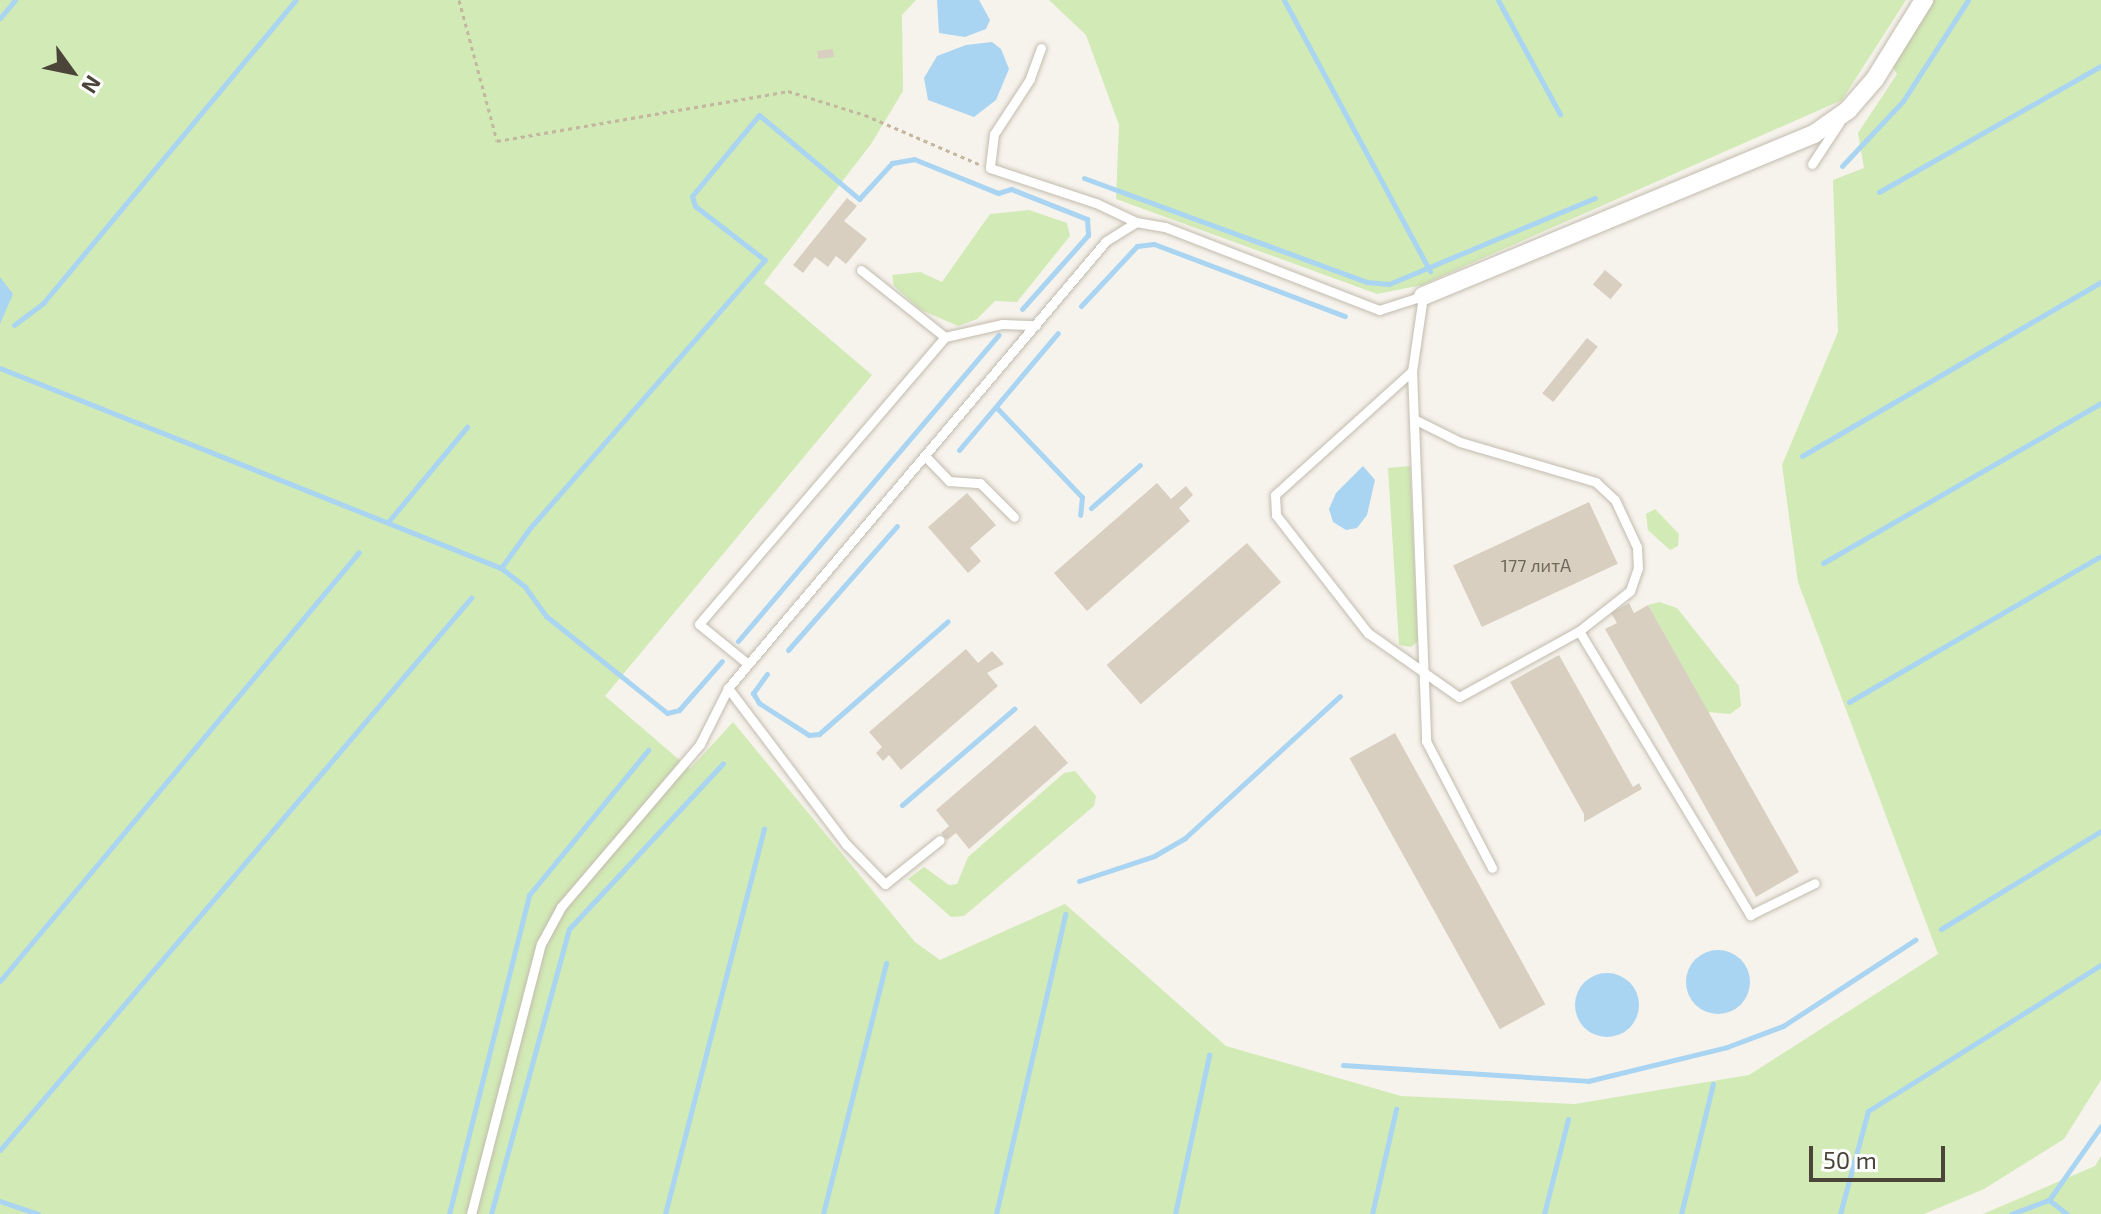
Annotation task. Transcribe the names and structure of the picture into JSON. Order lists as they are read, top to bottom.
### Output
{
  "house_numbers": ["177 литА"],
  "scale_bar": "50 m",
  "north": "bottom right"
}
